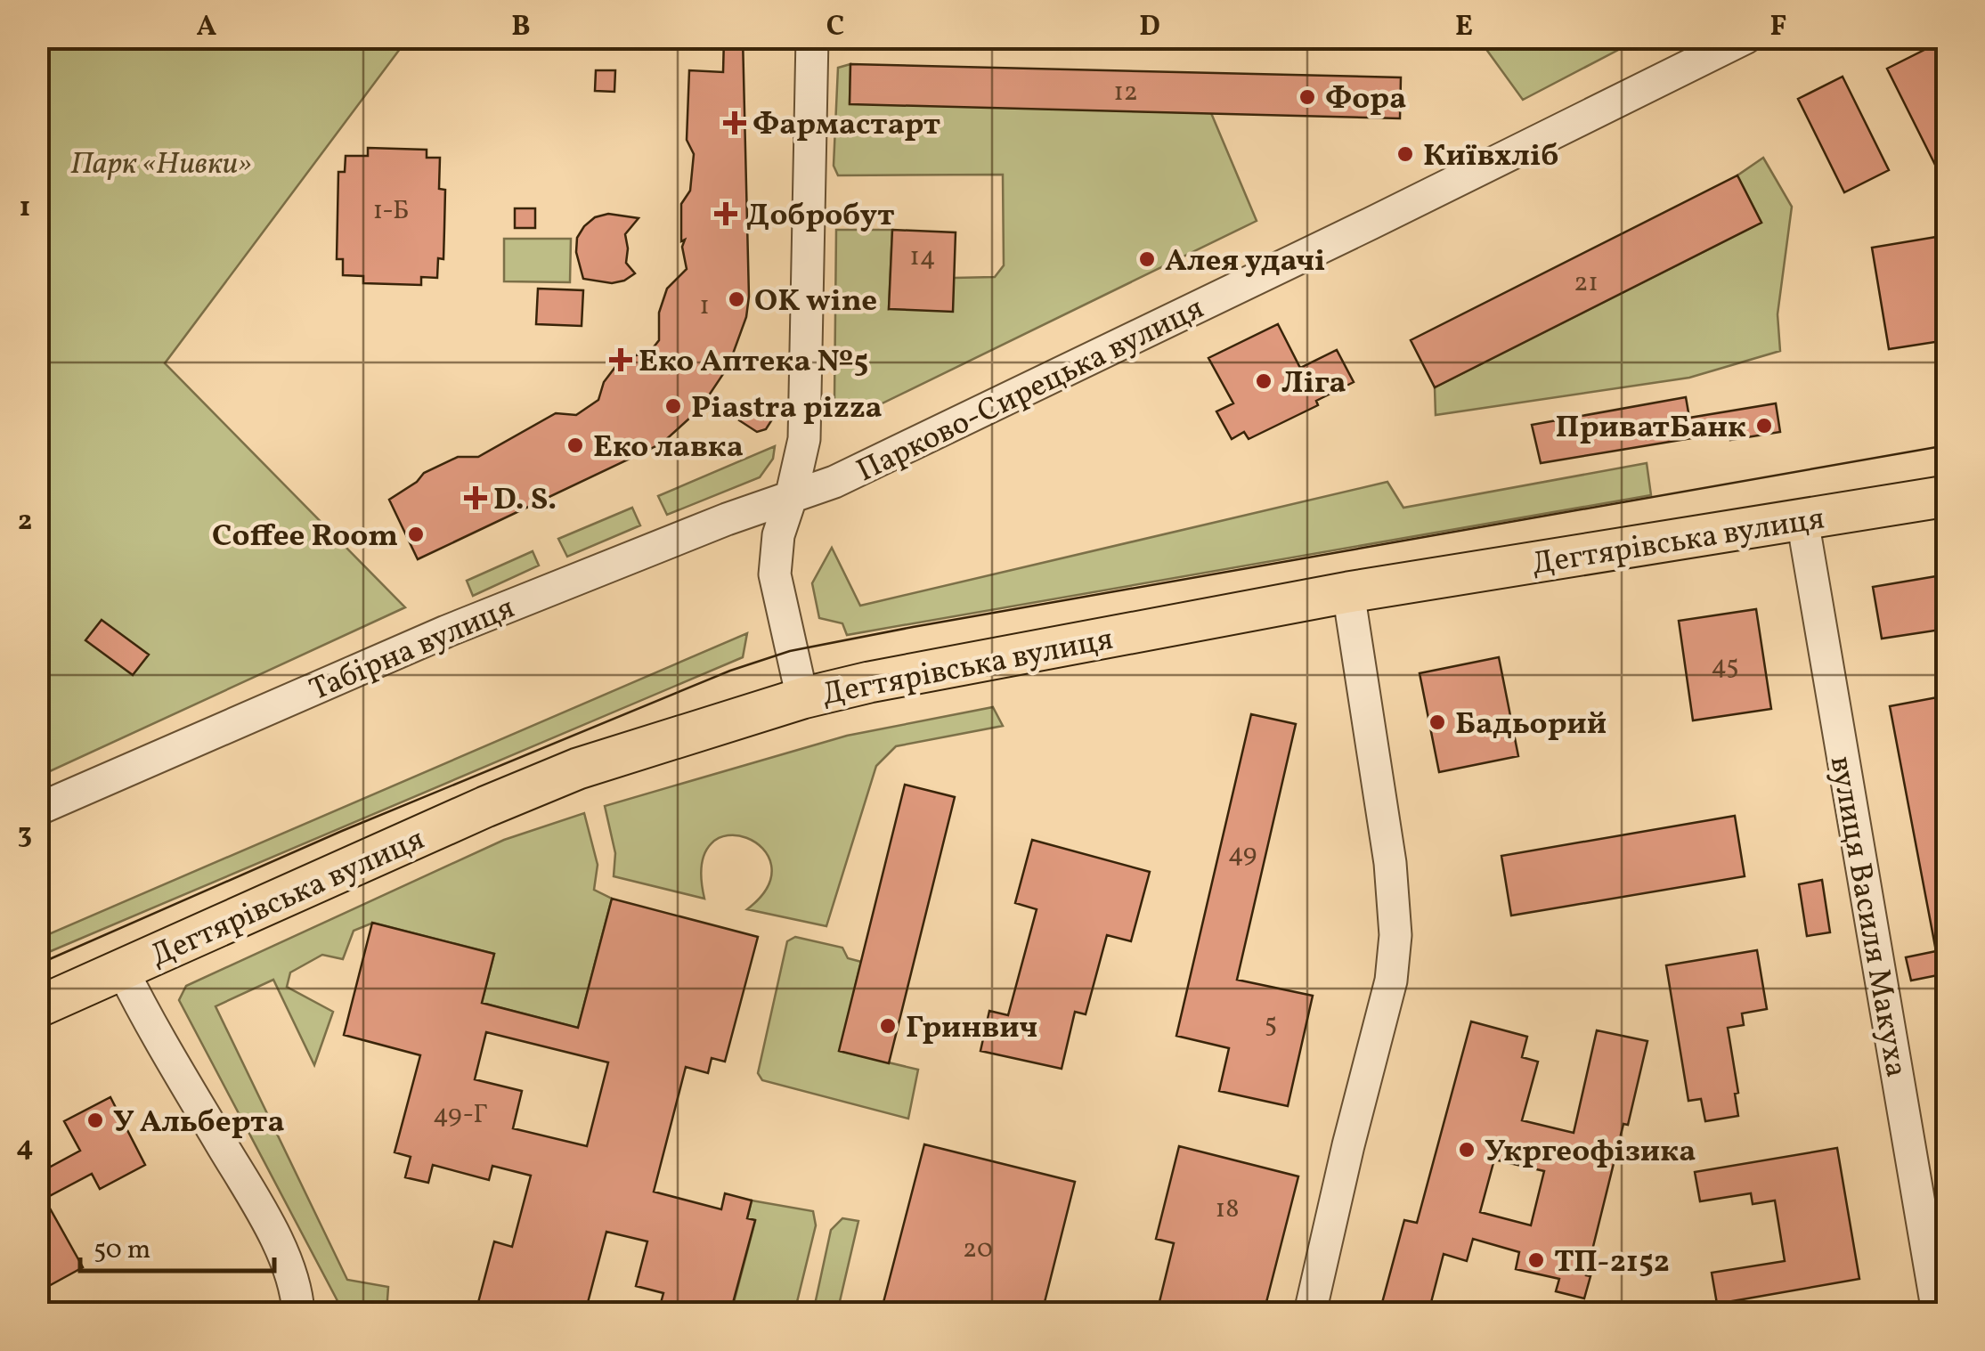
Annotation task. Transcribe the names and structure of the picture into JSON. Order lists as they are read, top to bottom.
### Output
{
  "streets": {
    "main road": ["Дегтярівська вулиця"],
    "street": ["Парково-Сирецька вулиця", "Табірна вулиця", "вулиця Василя Макуха"]
  },
  "crossings": [
    ["Парково-Сирецька вулиця", "Табірна вулиця"],
    ["Дегтярівська вулиця", "вулиця Василя Макуха"]
  ],
  "parks": ["Парк «Нивки»"],
  "places": {
    "other": [
      "Фора",
      "Київхліб",
      "Алея удачі",
      "OK wine",
      "Ліга",
      "Piastra pizza",
      "ПриватБанк",
      "Еко лавка",
      "Coffee Room",
      "Бадьорий",
      "Гринвич",
      "У Альберта",
      "Укргеофізика",
      "ТП-2152"
    ],
    "health": [
      "Фармастарт",
      "Добробут",
      "Еко Аптека №5",
      "D. S."
    ]
  },
  "house_numbers": [
    "12",
    "1-Б",
    "14",
    "21",
    "1",
    "45",
    "49",
    "5",
    "49-Г",
    "18",
    "20"
  ],
  "scale_bar": "50 m",
  "grid": {
    "columns": [
      "A",
      "B",
      "C",
      "D",
      "E",
      "F"
    ],
    "rows": [
      "1",
      "2",
      "3",
      "4"
    ]
  }
}
